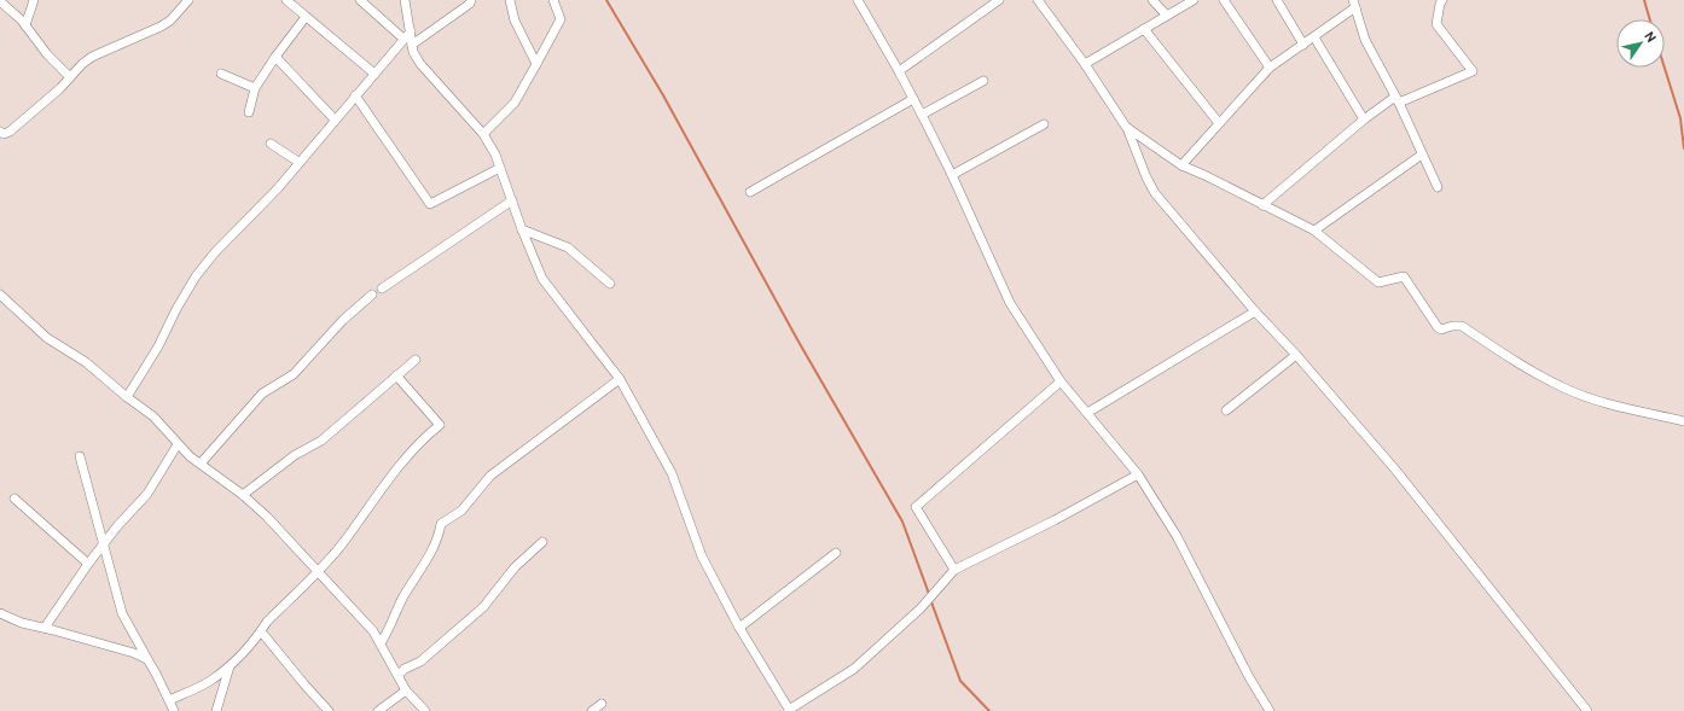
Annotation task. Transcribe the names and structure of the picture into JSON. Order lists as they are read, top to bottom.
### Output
{
  "north": "top right"
}
